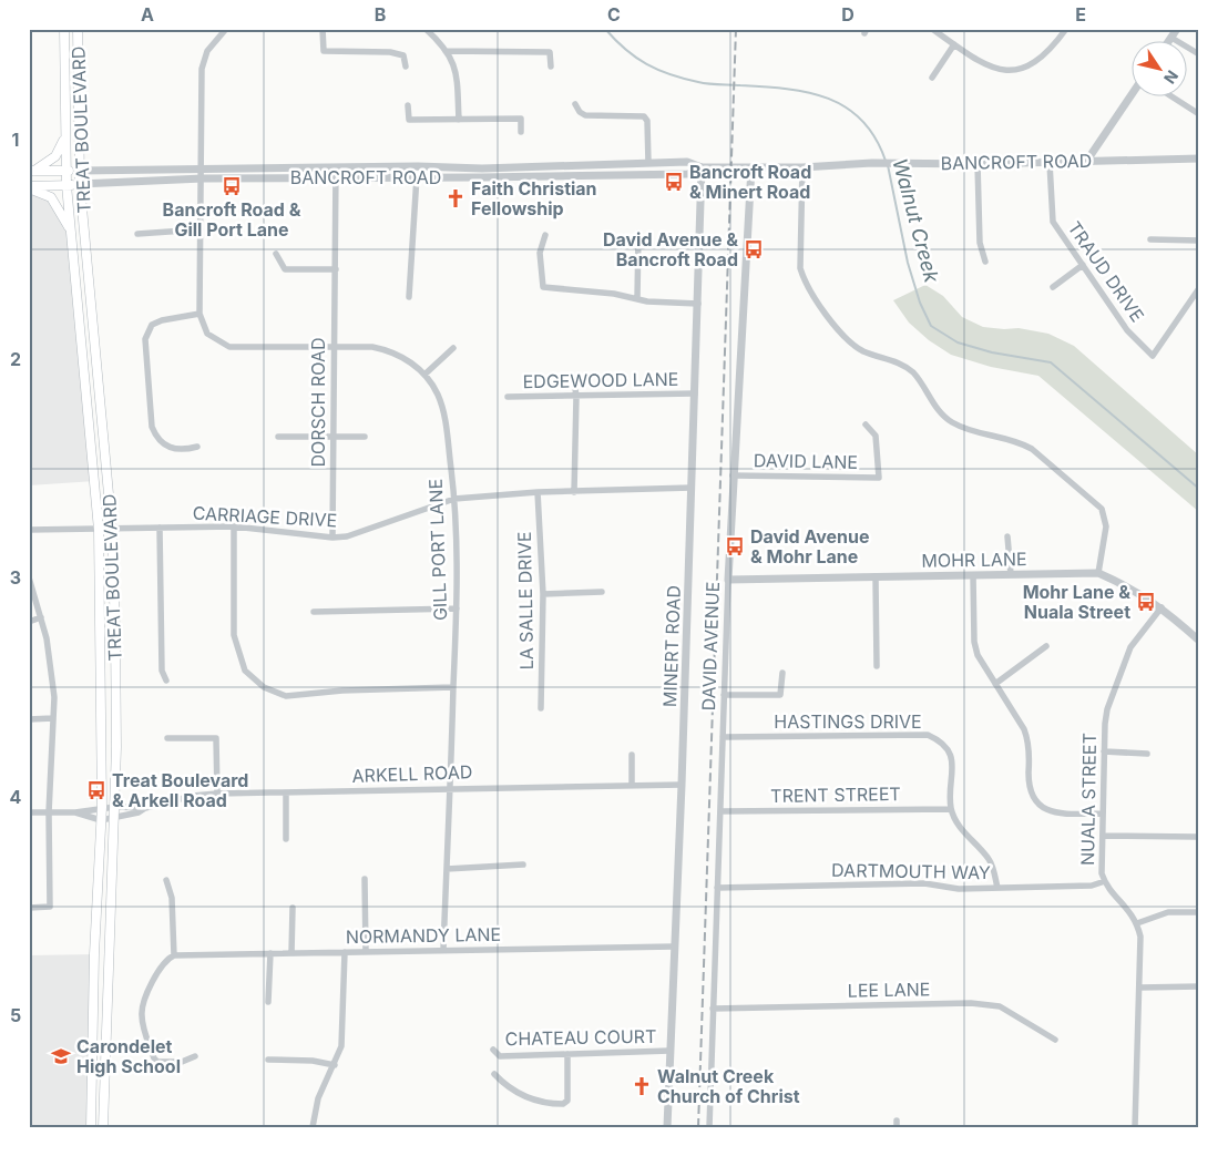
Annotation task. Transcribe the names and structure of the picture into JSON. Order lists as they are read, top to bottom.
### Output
{
  "streets": {
    "main road": ["TREAT BOULEVARD", "BANCROFT ROAD"],
    "street": [
      "TRAUD DRIVE",
      "EDGEWOOD LANE",
      "DORSCH ROAD",
      "DAVID LANE",
      "CARRIAGE DRIVE",
      "GILL PORT LANE",
      "MOHR LANE",
      "LA SALLE DRIVE",
      "MINERT ROAD",
      "DAVID AVENUE",
      "HASTINGS DRIVE",
      "ARKELL ROAD",
      "TRENT STREET",
      "NUALA STREET",
      "DARTMOUTH WAY",
      "NORMANDY LANE",
      "LEE LANE",
      "CHATEAU COURT"
    ]
  },
  "crossings": [
    ["TREAT BOULEVARD", "BANCROFT ROAD"],
    ["TREAT BOULEVARD", "CARRIAGE DRIVE"],
    ["TREAT BOULEVARD", "ARKELL ROAD"],
    ["BANCROFT ROAD", "TRAUD DRIVE"],
    ["BANCROFT ROAD", "DORSCH ROAD"],
    ["BANCROFT ROAD", "MINERT ROAD"],
    ["BANCROFT ROAD", "DAVID AVENUE"],
    ["EDGEWOOD LANE", "MINERT ROAD"],
    ["DORSCH ROAD", "CARRIAGE DRIVE"],
    ["DORSCH ROAD", "GILL PORT LANE"],
    ["DAVID LANE", "DAVID AVENUE"],
    ["CARRIAGE DRIVE", "GILL PORT LANE"],
    ["CARRIAGE DRIVE", "LA SALLE DRIVE"],
    ["CARRIAGE DRIVE", "MINERT ROAD"],
    ["GILL PORT LANE", "ARKELL ROAD"],
    ["GILL PORT LANE", "NORMANDY LANE"],
    ["MOHR LANE", "DAVID AVENUE"],
    ["MOHR LANE", "NUALA STREET"],
    ["MINERT ROAD", "ARKELL ROAD"],
    ["MINERT ROAD", "NORMANDY LANE"],
    ["MINERT ROAD", "CHATEAU COURT"],
    ["DAVID AVENUE", "HASTINGS DRIVE"],
    ["DAVID AVENUE", "TRENT STREET"],
    ["DAVID AVENUE", "DARTMOUTH WAY"],
    ["DAVID AVENUE", "LEE LANE"],
    ["HASTINGS DRIVE", "TRENT STREET"],
    ["NUALA STREET", "DARTMOUTH WAY"]
  ],
  "water": ["Walnut Creek"],
  "places": {
    "bus stop": [
      "Bancroft Road & Minert Road",
      "Bancroft Road & Gill Port Lane",
      "David Avenue & Bancroft Road",
      "David Avenue & Mohr Lane",
      "Mohr Lane & Nuala Street",
      "Treat Boulevard & Arkell Road"
    ],
    "church": ["Faith Christian Fellowship", "Walnut Creek Church of Christ"],
    "school or university": ["Carondelet High School"]
  },
  "north": "bottom right",
  "grid": {
    "columns": [
      "A",
      "B",
      "C",
      "D",
      "E"
    ],
    "rows": [
      "1",
      "2",
      "3",
      "4",
      "5"
    ]
  }
}
